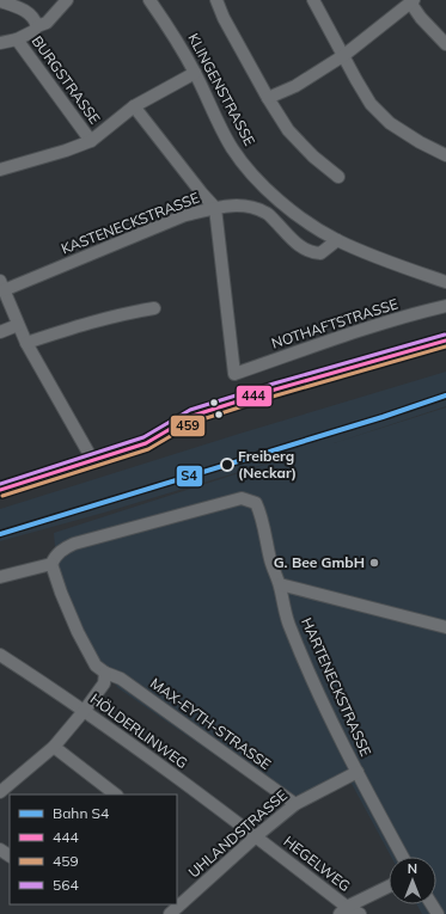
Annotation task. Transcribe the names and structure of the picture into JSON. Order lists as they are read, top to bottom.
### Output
{
  "streets": {
    "street": [
      "BURGSTRASSE",
      "KLINGENSTRASSE",
      "KASTENECKSTRASSE",
      "NOTHAFTSTRASSE",
      "HARTENECKSTRASSE",
      "MAX-EYTH-STRASSE",
      "HÖLDERLINWEG",
      "UHLANDSTRASSE",
      "HEGELWEG"
    ]
  },
  "crossings": [
    ["KLINGENSTRASSE", "KASTENECKSTRASSE"],
    ["KASTENECKSTRASSE", "NOTHAFTSTRASSE"],
    ["HARTENECKSTRASSE", "MAX-EYTH-STRASSE"],
    ["HARTENECKSTRASSE", "UHLANDSTRASSE"],
    ["MAX-EYTH-STRASSE", "UHLANDSTRASSE"],
    ["HÖLDERLINWEG", "UHLANDSTRASSE"],
    ["HÖLDERLINWEG", "HEGELWEG"],
    ["UHLANDSTRASSE", "HEGELWEG"]
  ],
  "places": ["Freiberg (Neckar)", "G. Bee GmbH"],
  "lines": [
    "transit line 564",
    "transit line 444",
    "transit line 459",
    "rail line S4"
  ],
  "legend": [
    "Bahn S4",
    "444",
    "459",
    "564"
  ],
  "north": "top"
}
